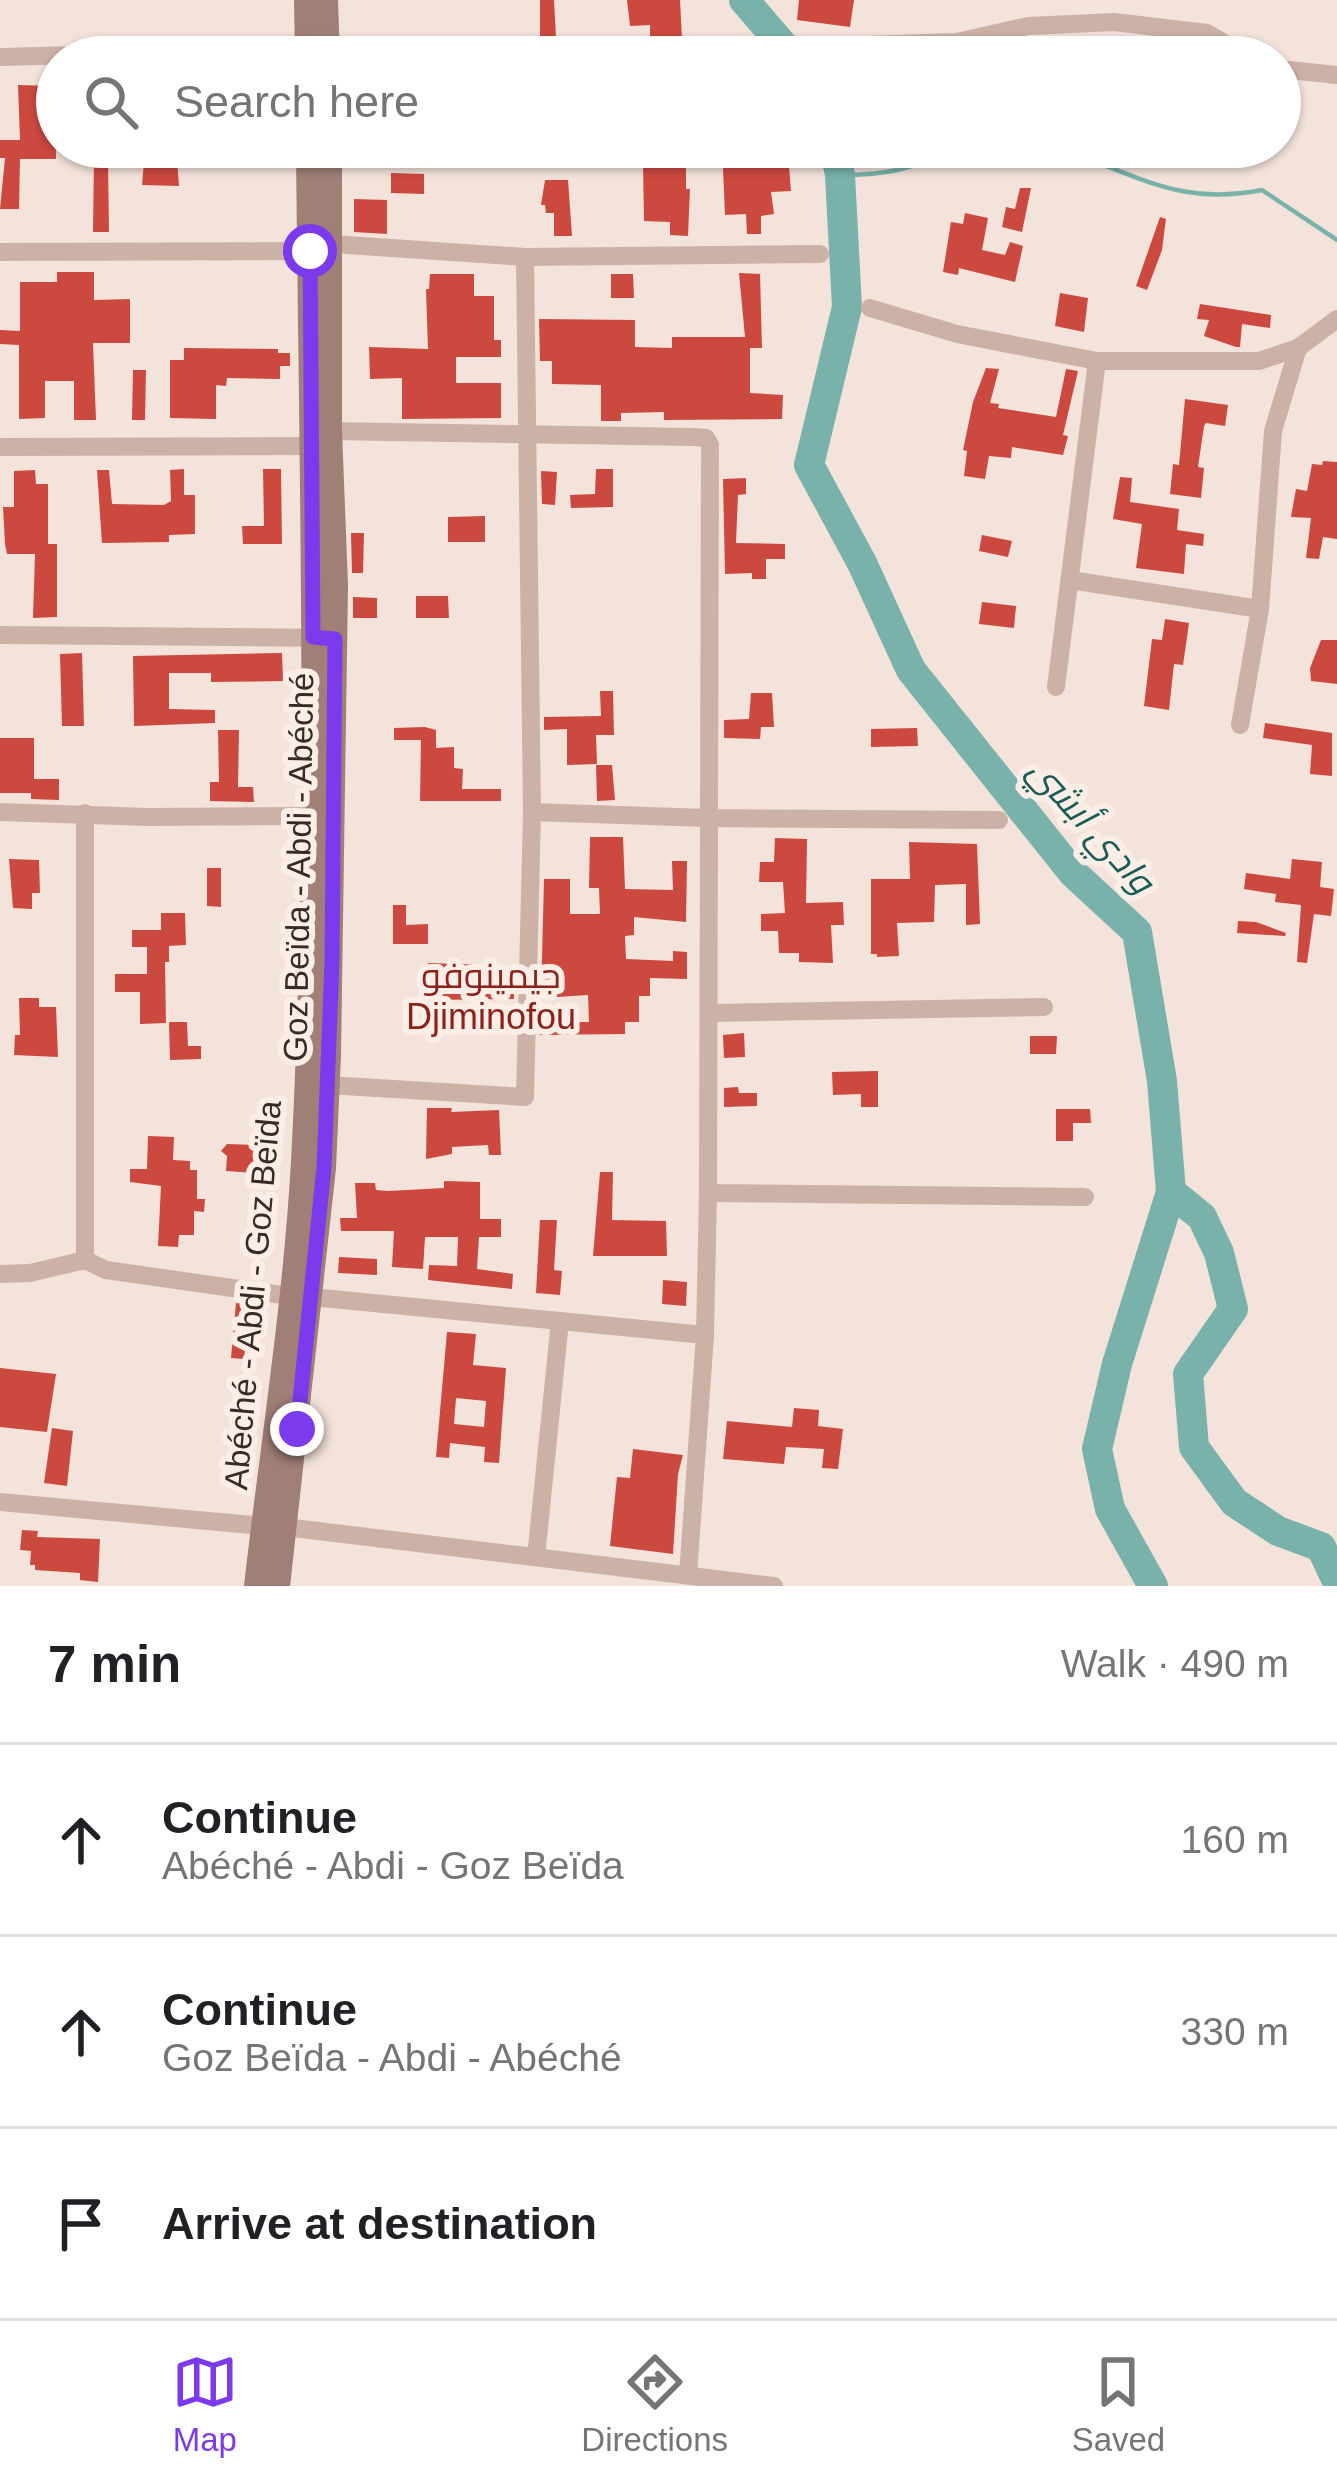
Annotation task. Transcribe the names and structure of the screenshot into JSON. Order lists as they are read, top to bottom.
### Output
{
  "streets": {
    "main road": ["Goz Beïda - Abdi - Abéché", "Abéché - Abdi - Goz Beïda"]
  },
  "crossings": [
    ["Goz Beïda - Abdi - Abéché", "Abéché - Abdi - Goz Beïda"]
  ],
  "districts": ["جيمينوفو Djiminofou"],
  "water": ["وادي أبشي"],
  "page": {
    "search": "Search here",
    "heading": ["7 min", "Walk · 490 m"],
    "list": [
      ["Continue", "Abéché - Abdi - Goz Beïda", "160 m"],
      ["Continue", "Goz Beïda - Abdi - Abéché", "330 m"],
      "Arrive at destination"
    ],
    "nav": ["Map", "Directions", "Saved"]
  }
}
